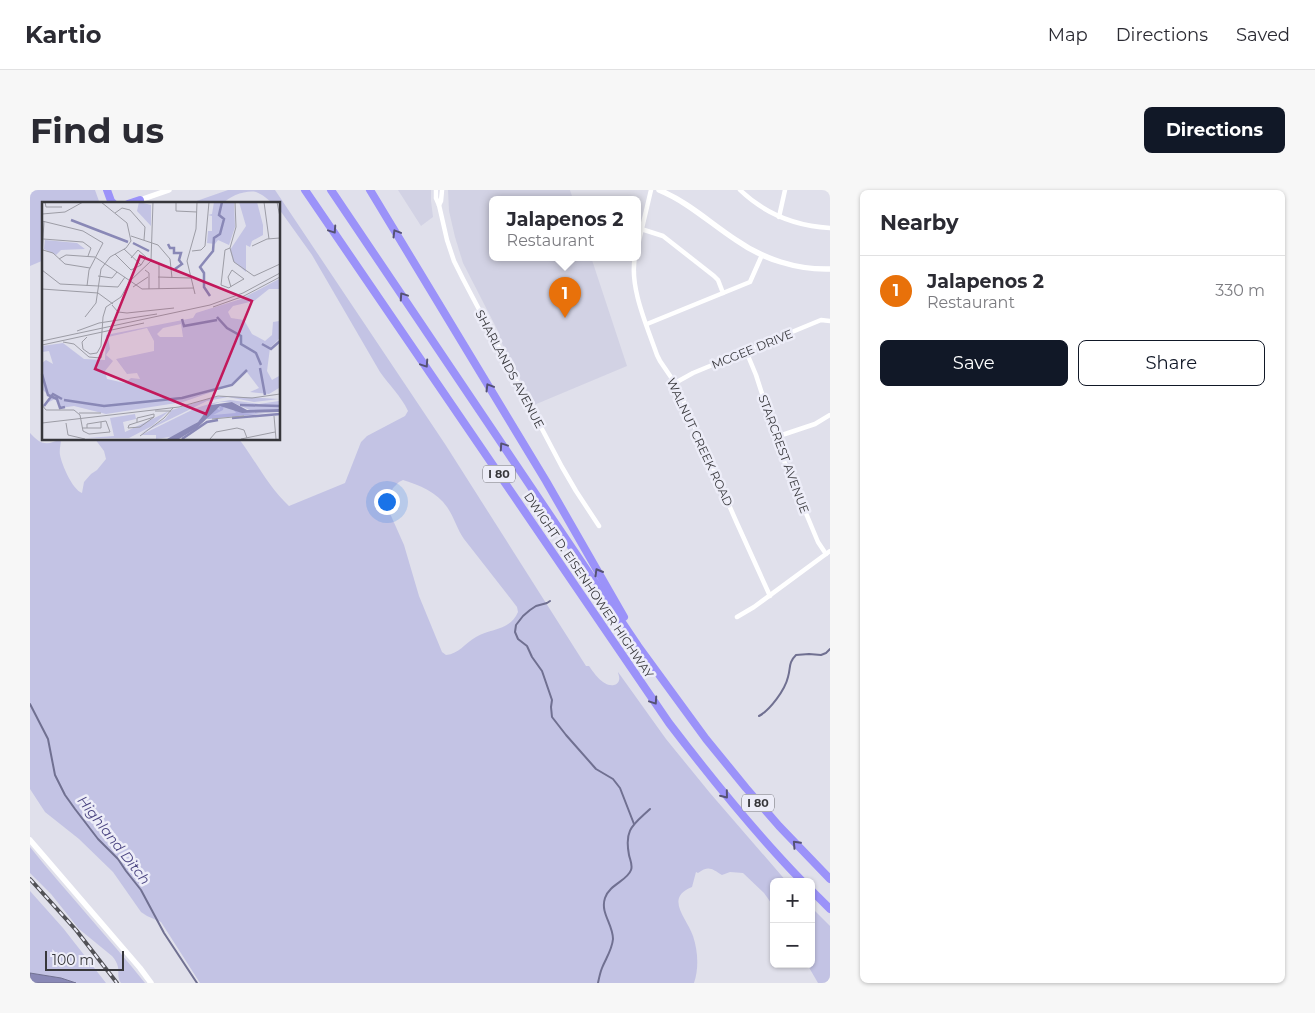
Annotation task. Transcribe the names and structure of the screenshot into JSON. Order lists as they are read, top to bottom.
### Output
{
  "streets": {
    "highway": ["I 80", "DWIGHT D. EISENHOWER HIGHWAY"],
    "street": [
      "MCGEE DRIVE",
      "SHARLANDS AVENUE",
      "WALNUT CREEK ROAD",
      "STARCREST AVENUE"
    ]
  },
  "crossings": [
    ["MCGEE DRIVE", "WALNUT CREEK ROAD"],
    ["MCGEE DRIVE", "STARCREST AVENUE"]
  ],
  "water": ["Highland Ditch"],
  "scale_bar": "100 m",
  "page": {
    "header": "Kartio",
    "nav": ["Map", "Directions", "Saved"],
    "buttons": [
      "Directions",
      ["Save", "Share"]
    ],
    "title": "Find us",
    "heading": "Nearby",
    "popup": ["Jalapenos 2", "Restaurant"],
    "list": [
      {
        "mark": "1",
        "name": "Jalapenos 2",
        "note": "Restaurant",
        "value": "330 m"
      }
    ],
    "pins": "1",
    "map_buttons": ["+", "−"],
    "scale": "100 m"
  }
}
